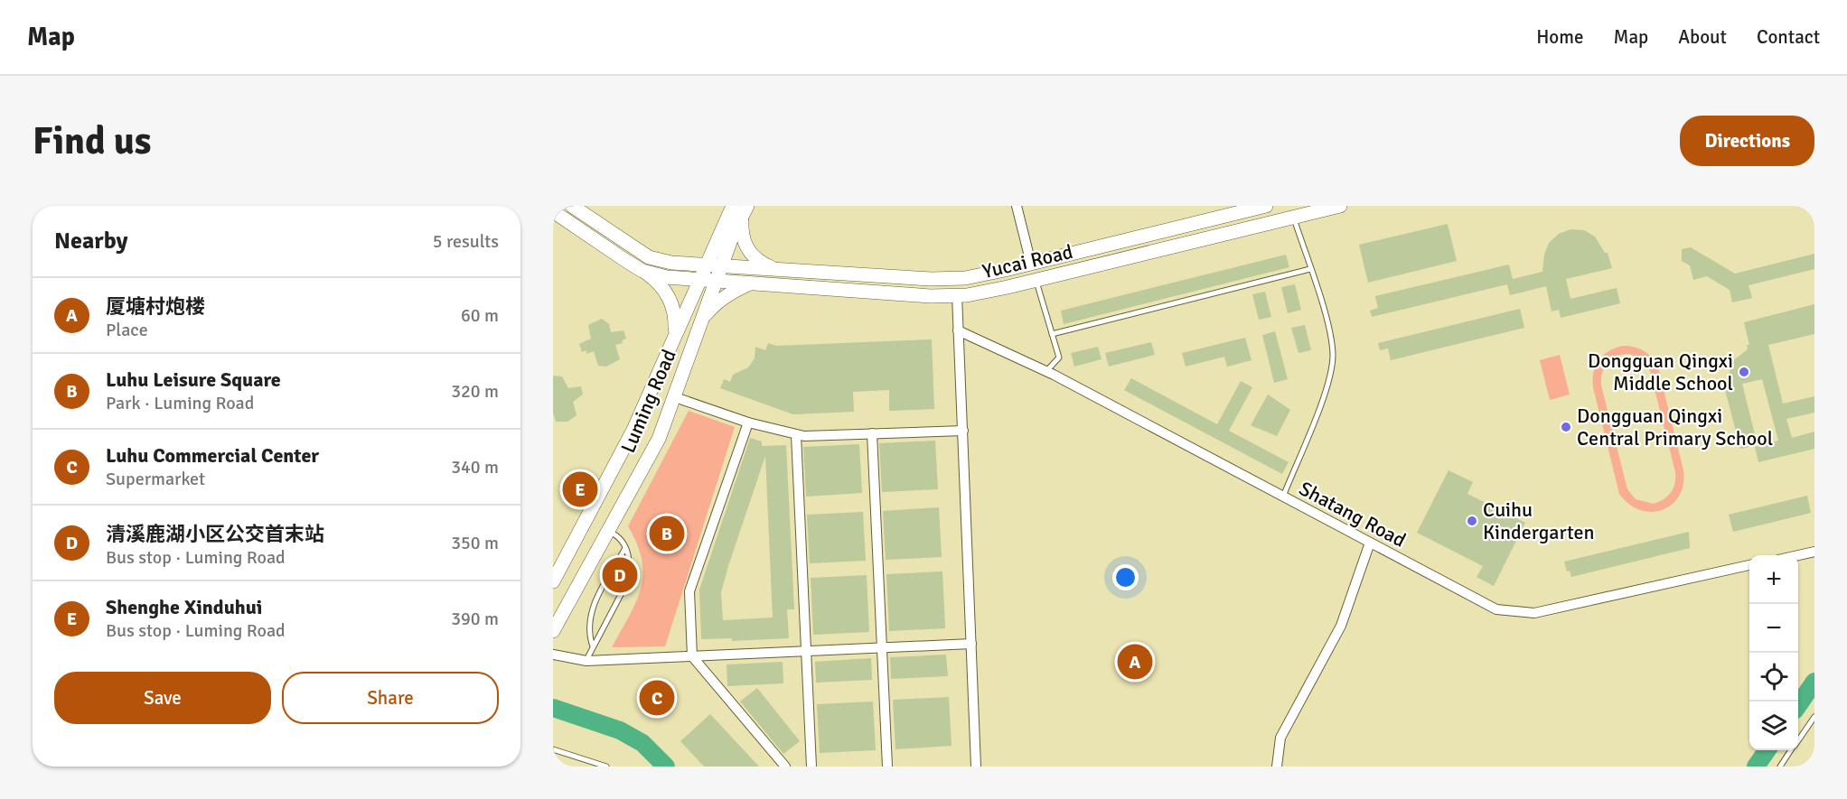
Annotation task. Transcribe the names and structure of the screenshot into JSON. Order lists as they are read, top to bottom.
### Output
{
  "streets": {
    "main road": ["Yucai Road", "Luming Road"],
    "street": ["Shatang Road"]
  },
  "crossings": [
    ["Yucai Road", "Luming Road"]
  ],
  "places": ["Dongguan Qingxi Middle School", "Dongguan Qingxi Central Primary School", "Cuihu Kindergarten"],
  "page": {
    "header": "Map",
    "nav": [
      "Home",
      "Map",
      "About",
      "Contact"
    ],
    "buttons": [
      "Directions",
      ["Save", "Share"]
    ],
    "title": "Find us",
    "heading": ["Nearby", "5 results"],
    "list": [
      {
        "mark": "A",
        "name": "厦塘村炮楼",
        "note": "Place",
        "value": "60 m"
      },
      {
        "mark": "B",
        "name": "Luhu Leisure Square",
        "note": "Park · Luming Road",
        "value": "320 m"
      },
      {
        "mark": "C",
        "name": "Luhu Commercial Center",
        "note": "Supermarket",
        "value": "340 m"
      },
      {
        "mark": "D",
        "name": "清溪鹿湖小区公交首末站",
        "note": "Bus stop · Luming Road",
        "value": "350 m"
      },
      {
        "mark": "E",
        "name": "Shenghe Xinduhui",
        "note": "Bus stop · Luming Road",
        "value": "390 m"
      }
    ],
    "pins": [
      "E",
      "B",
      "D",
      "A",
      "C"
    ],
    "map_buttons": ["+", "−"]
  }
}
